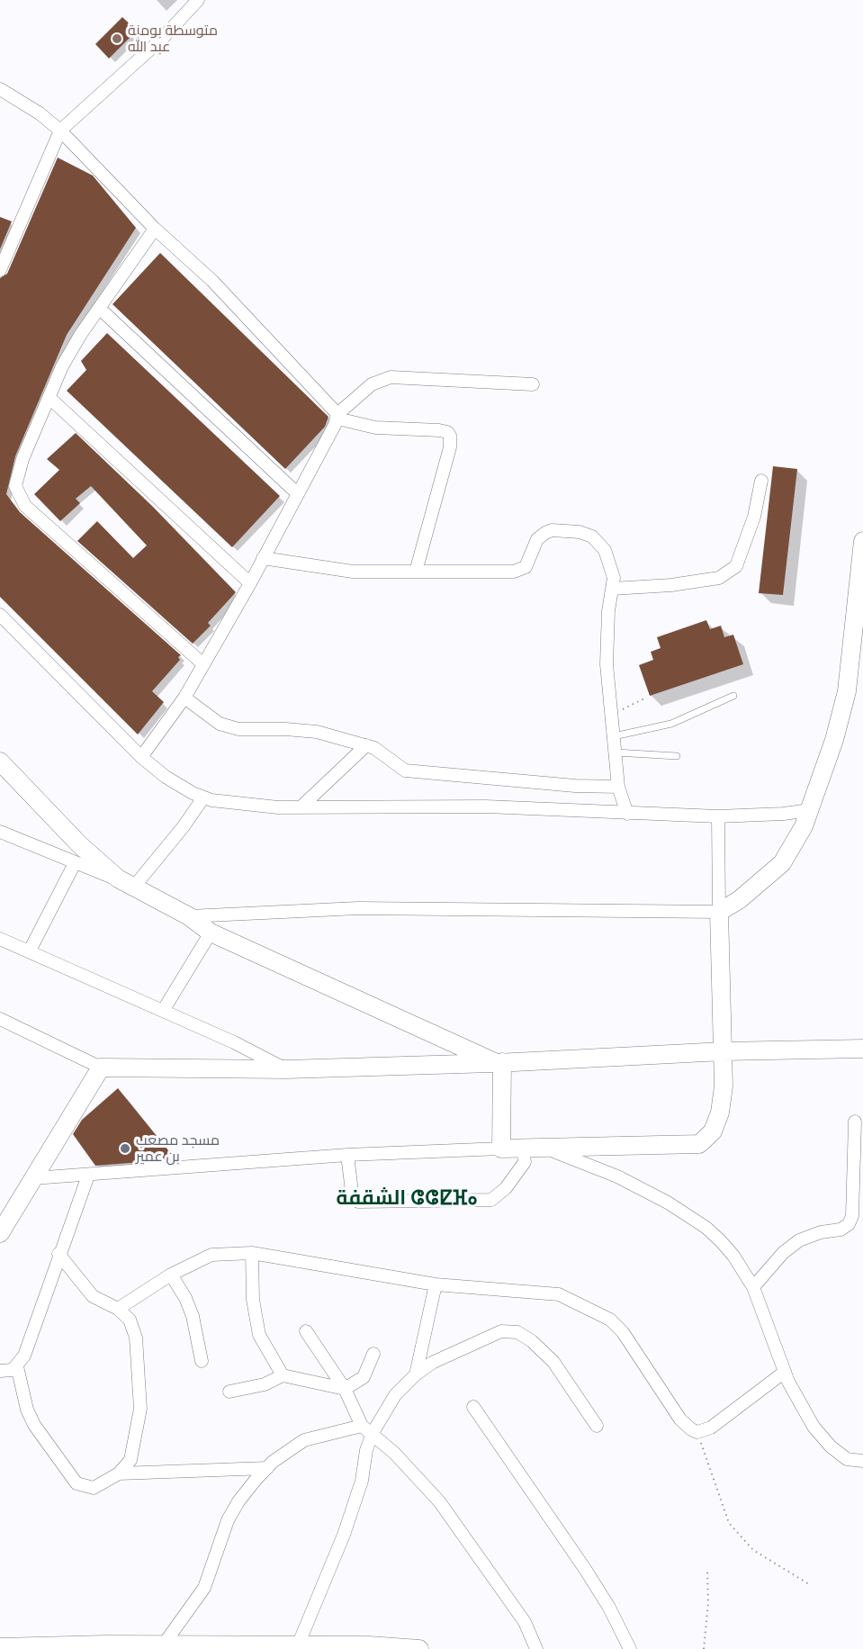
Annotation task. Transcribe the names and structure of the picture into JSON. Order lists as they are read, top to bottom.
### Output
{
  "districts": ["الشقفة ⵛⵛⵇⴼⴰ"],
  "places": ["متوسطة بومنة عبد الله", "مسجد مصعب بن عمير"]
}
